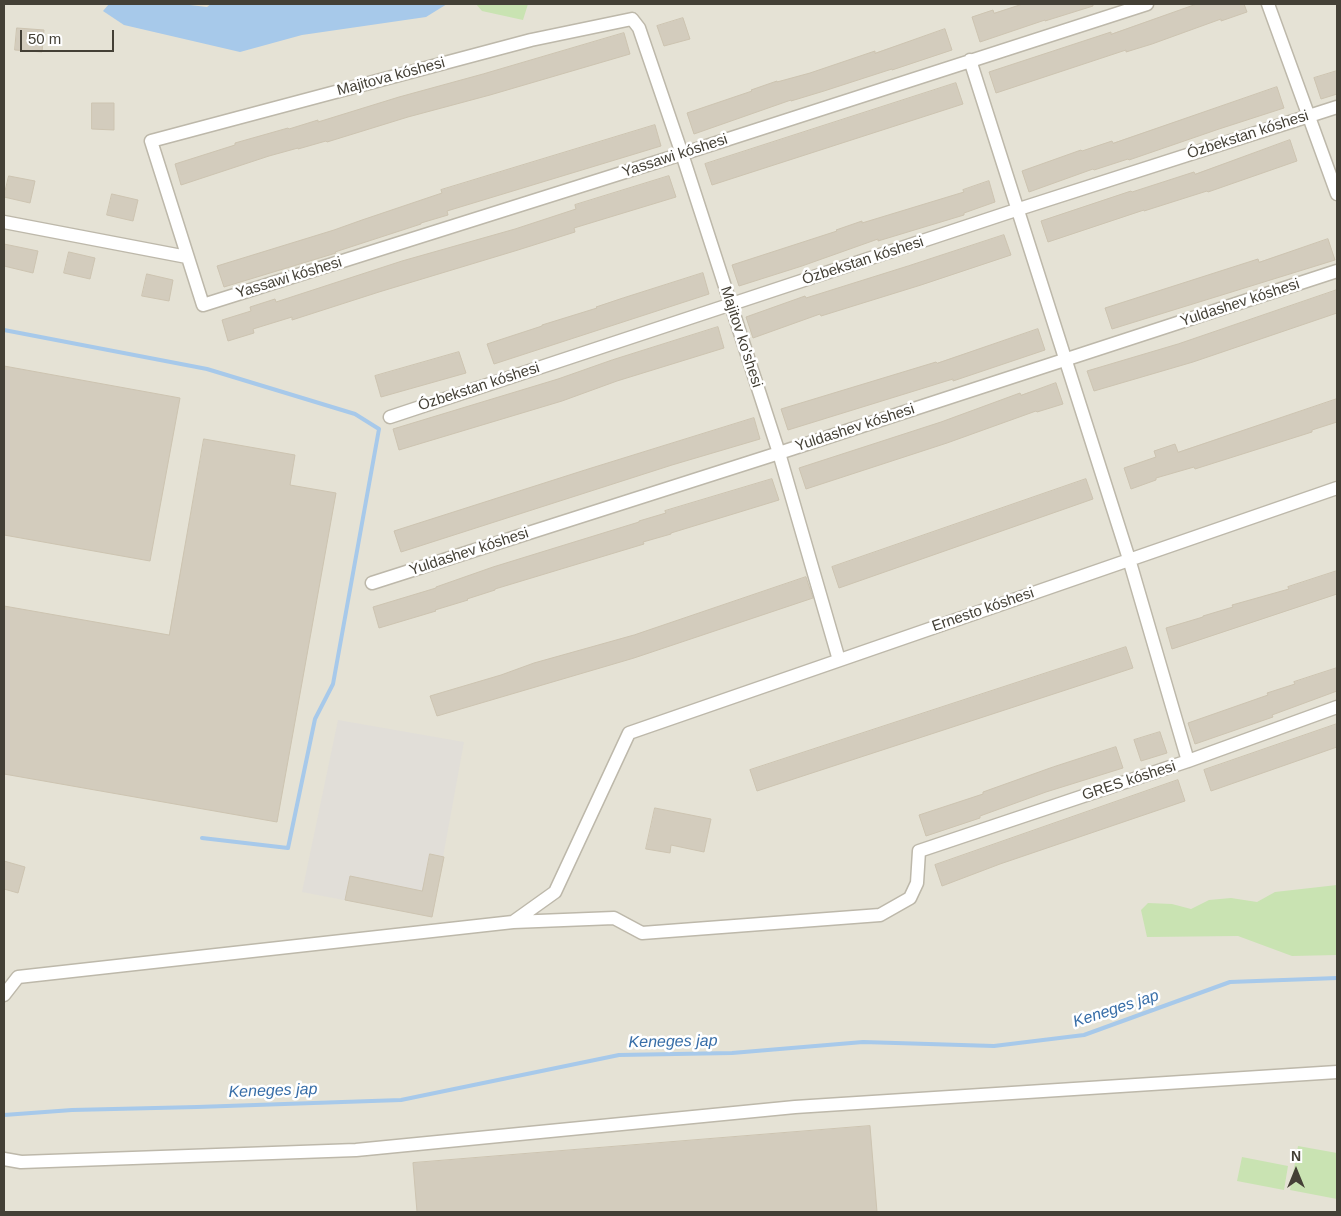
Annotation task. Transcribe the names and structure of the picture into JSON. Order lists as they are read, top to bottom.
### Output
{
  "streets": {
    "street": [
      "Majitova kóshesi",
      "Ózbekstan kóshesi",
      "Yassawi kóshesi",
      "Yuldashev kóshesi",
      "Majitov ko'shesi",
      "Ernesto kóshesi",
      "GRES kóshesi"
    ]
  },
  "crossings": [
    ["Majitova kóshesi", "Yassawi kóshesi"],
    ["Majitova kóshesi", "Majitov ko'shesi"],
    ["Ózbekstan kóshesi", "Majitov ko'shesi"],
    ["Yassawi kóshesi", "Majitov ko'shesi"],
    ["Yuldashev kóshesi", "Majitov ko'shesi"],
    ["Majitov ko'shesi", "Ernesto kóshesi"],
    ["Ernesto kóshesi", "GRES kóshesi"]
  ],
  "water": ["Keneges jap"],
  "scale_bar": "50 m",
  "north": "top"
}
